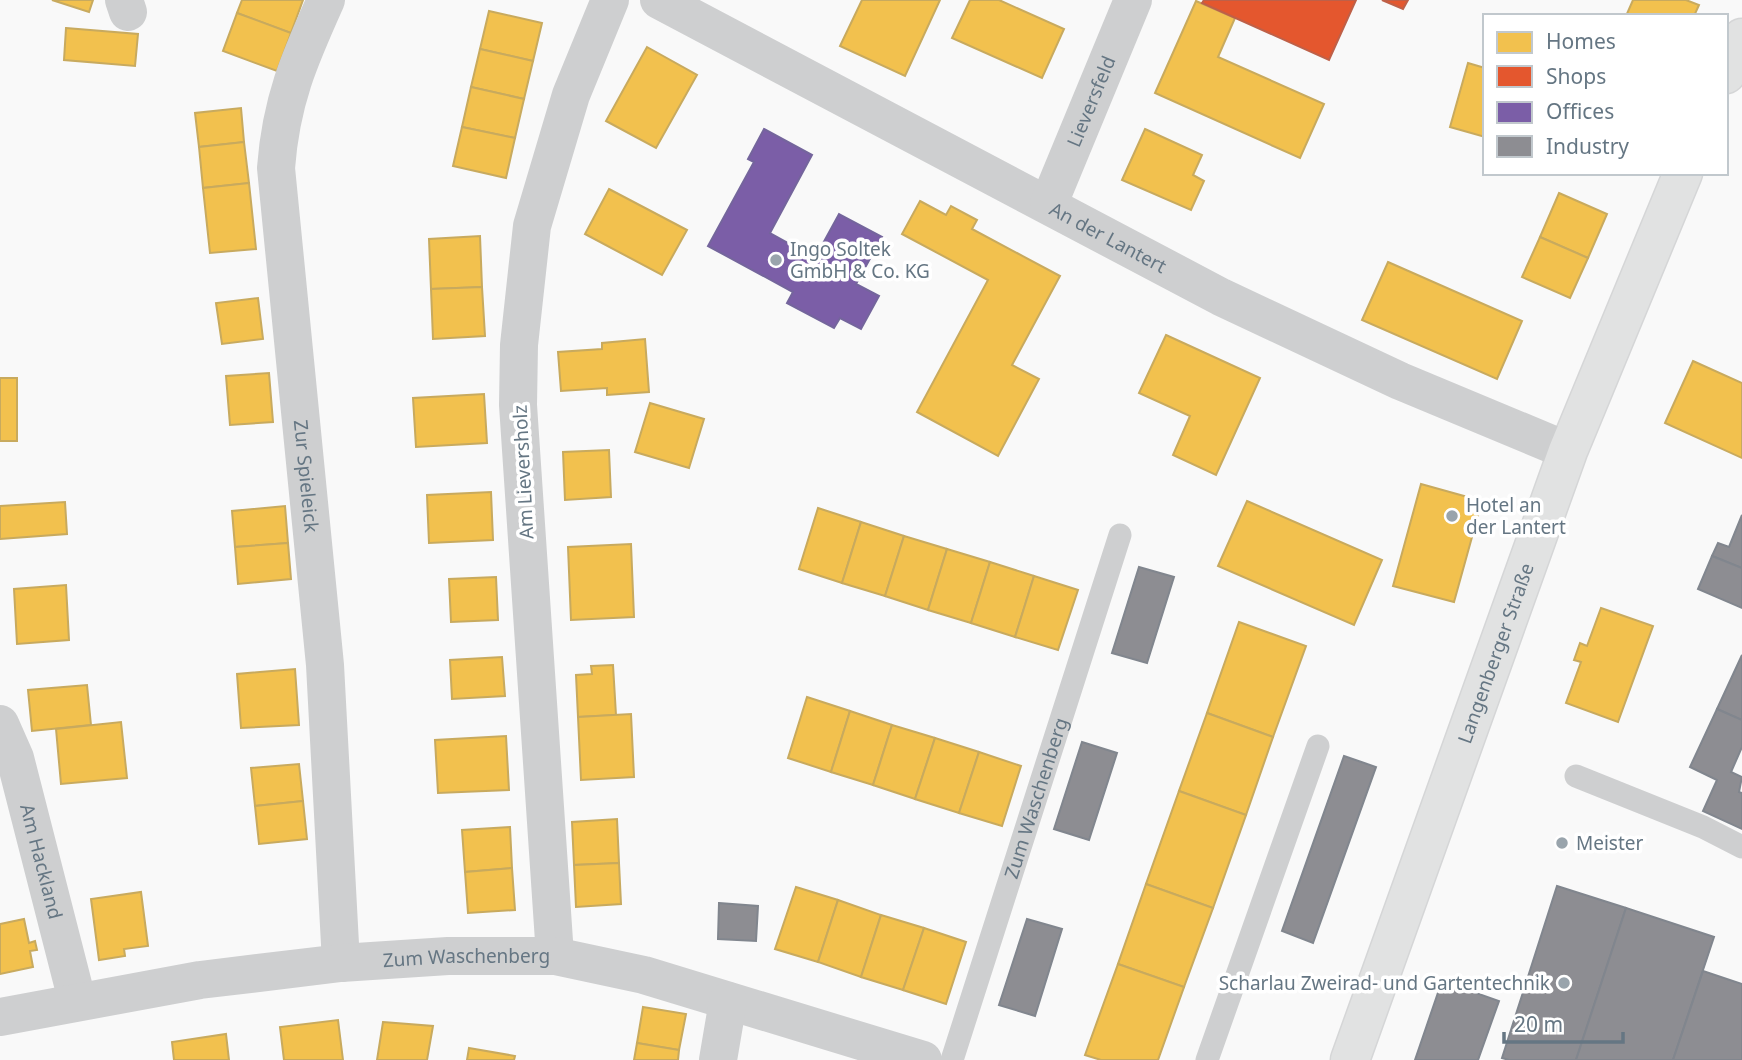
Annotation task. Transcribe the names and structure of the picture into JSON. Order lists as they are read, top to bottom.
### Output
{
  "streets": {
    "main road": ["Langenberger Straße"],
    "street": [
      "Lieversfeld",
      "An der Lantert",
      "Am Lieversholz",
      "Zur Spieleick",
      "Zum Waschenberg",
      "Am Hackland"
    ]
  },
  "crossings": [
    ["Lieversfeld", "An der Lantert"],
    ["An der Lantert", "Langenberger Straße"],
    ["Am Lieversholz", "Zum Waschenberg"],
    ["Zur Spieleick", "Zum Waschenberg"],
    ["Zum Waschenberg", "Am Hackland"]
  ],
  "places": [
    "Ingo Soltek GmbH & Co. KG",
    "Hotel an der Lantert",
    "Meister",
    "Scharlau Zweirad- und Gartentechnik"
  ],
  "legend": [
    "Homes",
    "Shops",
    "Offices",
    "Industry"
  ],
  "scale_bar": "20 m"
}
